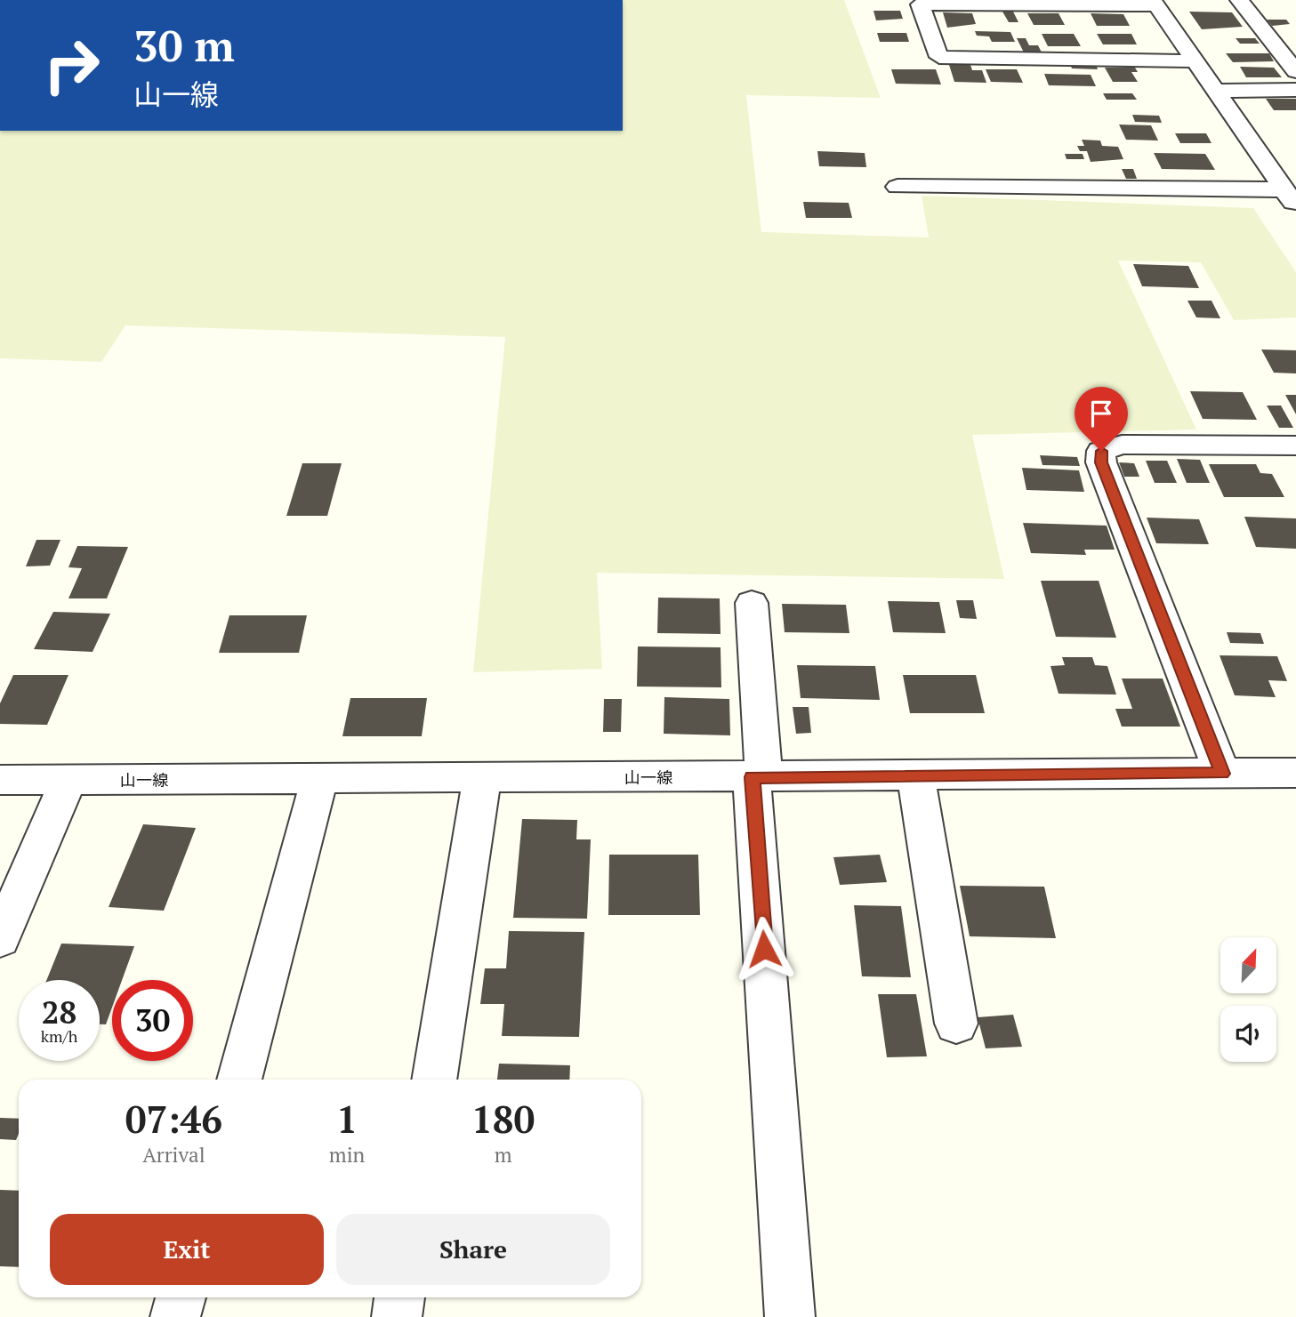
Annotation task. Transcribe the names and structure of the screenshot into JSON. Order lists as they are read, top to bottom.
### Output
{
  "streets": {
    "street": ["山一線"]
  },
  "north": "top right",
  "page": {
    "turn": ["30 m", "山一線"],
    "speed": "28 km/h",
    "limit": "30",
    "eta": [
      "07:46",
      "Arrival",
      "1",
      "min",
      "180",
      "m"
    ],
    "buttons": ["Exit", "Share"]
  }
}
